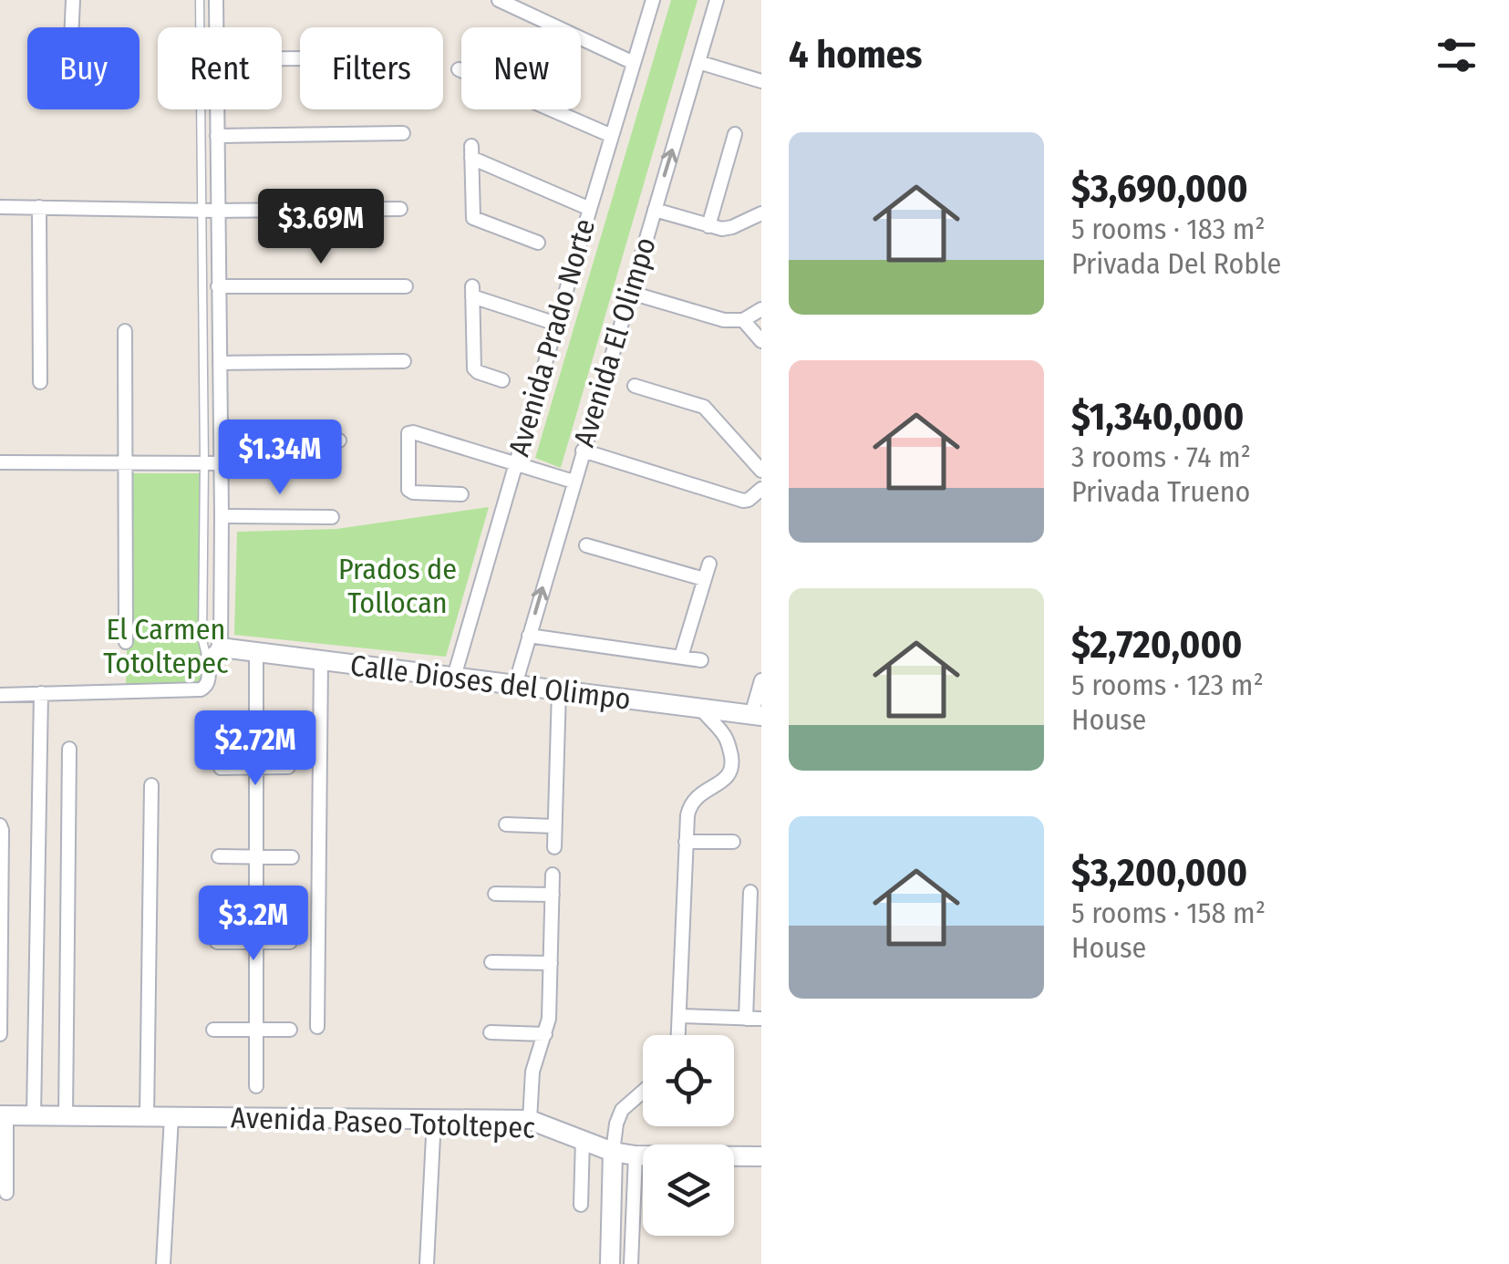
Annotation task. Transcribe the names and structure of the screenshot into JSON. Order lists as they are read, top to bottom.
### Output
{
  "streets": {
    "main road": ["Calle Dioses del Olimpo", "Avenida Paseo Totoltepec"],
    "street": ["Avenida Prado Norte", "Avenida El Olimpo"]
  },
  "crossings": [
    ["Avenida Prado Norte", "Calle Dioses del Olimpo"],
    ["Avenida El Olimpo", "Calle Dioses del Olimpo"]
  ],
  "parks": ["Prados de Tollocan", "El Carmen Totoltepec"],
  "page": {
    "heading": "4 homes",
    "chip": [
      "Buy",
      "Rent",
      "Filters",
      "New"
    ],
    "list": [
      {
        "name": "$3,690,000",
        "note": "5 rooms · 183 m² · Privada Del Roble"
      },
      {
        "name": "$1,340,000",
        "note": "3 rooms · 74 m² · Privada Trueno"
      },
      {
        "name": "$2,720,000",
        "note": "5 rooms · 123 m² · House"
      },
      {
        "name": "$3,200,000",
        "note": "5 rooms · 158 m² · House"
      }
    ],
    "price": [
      "$3.69M",
      "$1.34M",
      "$2.72M",
      "$3.2M"
    ]
  }
}
